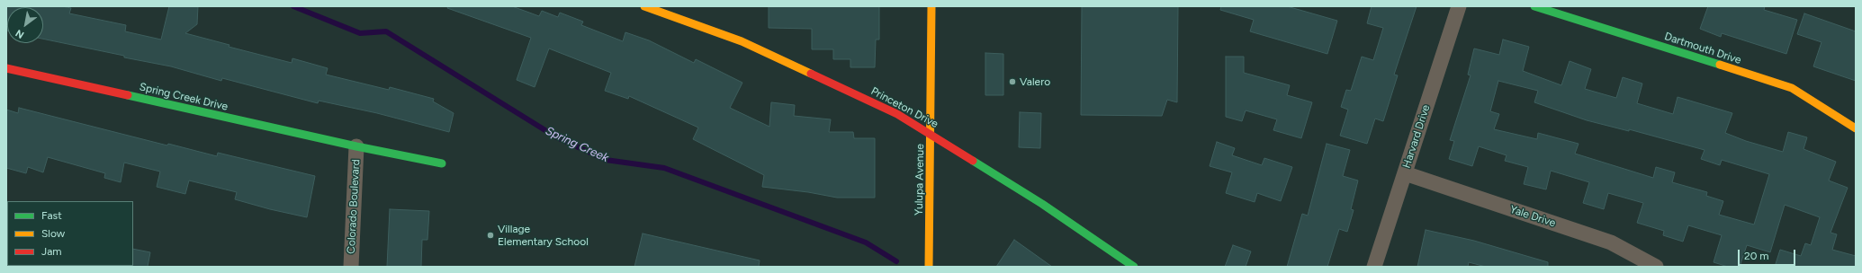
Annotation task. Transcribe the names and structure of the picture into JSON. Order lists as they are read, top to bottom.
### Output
{
  "streets": {
    "street": [
      "Dartmouth Drive",
      "Spring Creek Drive",
      "Princeton Drive",
      "Harvard Drive",
      "Yulupa Avenue",
      "Colorado Boulevard",
      "Yale Drive"
    ]
  },
  "crossings": [
    ["Spring Creek Drive", "Colorado Boulevard"],
    ["Princeton Drive", "Yulupa Avenue"],
    ["Harvard Drive", "Yale Drive"]
  ],
  "water": ["Spring Creek"],
  "places": ["Valero", "Village Elementary School"],
  "legend": ["Fast", "Slow", "Jam"],
  "scale_bar": "20 m",
  "north": "bottom left"
}
